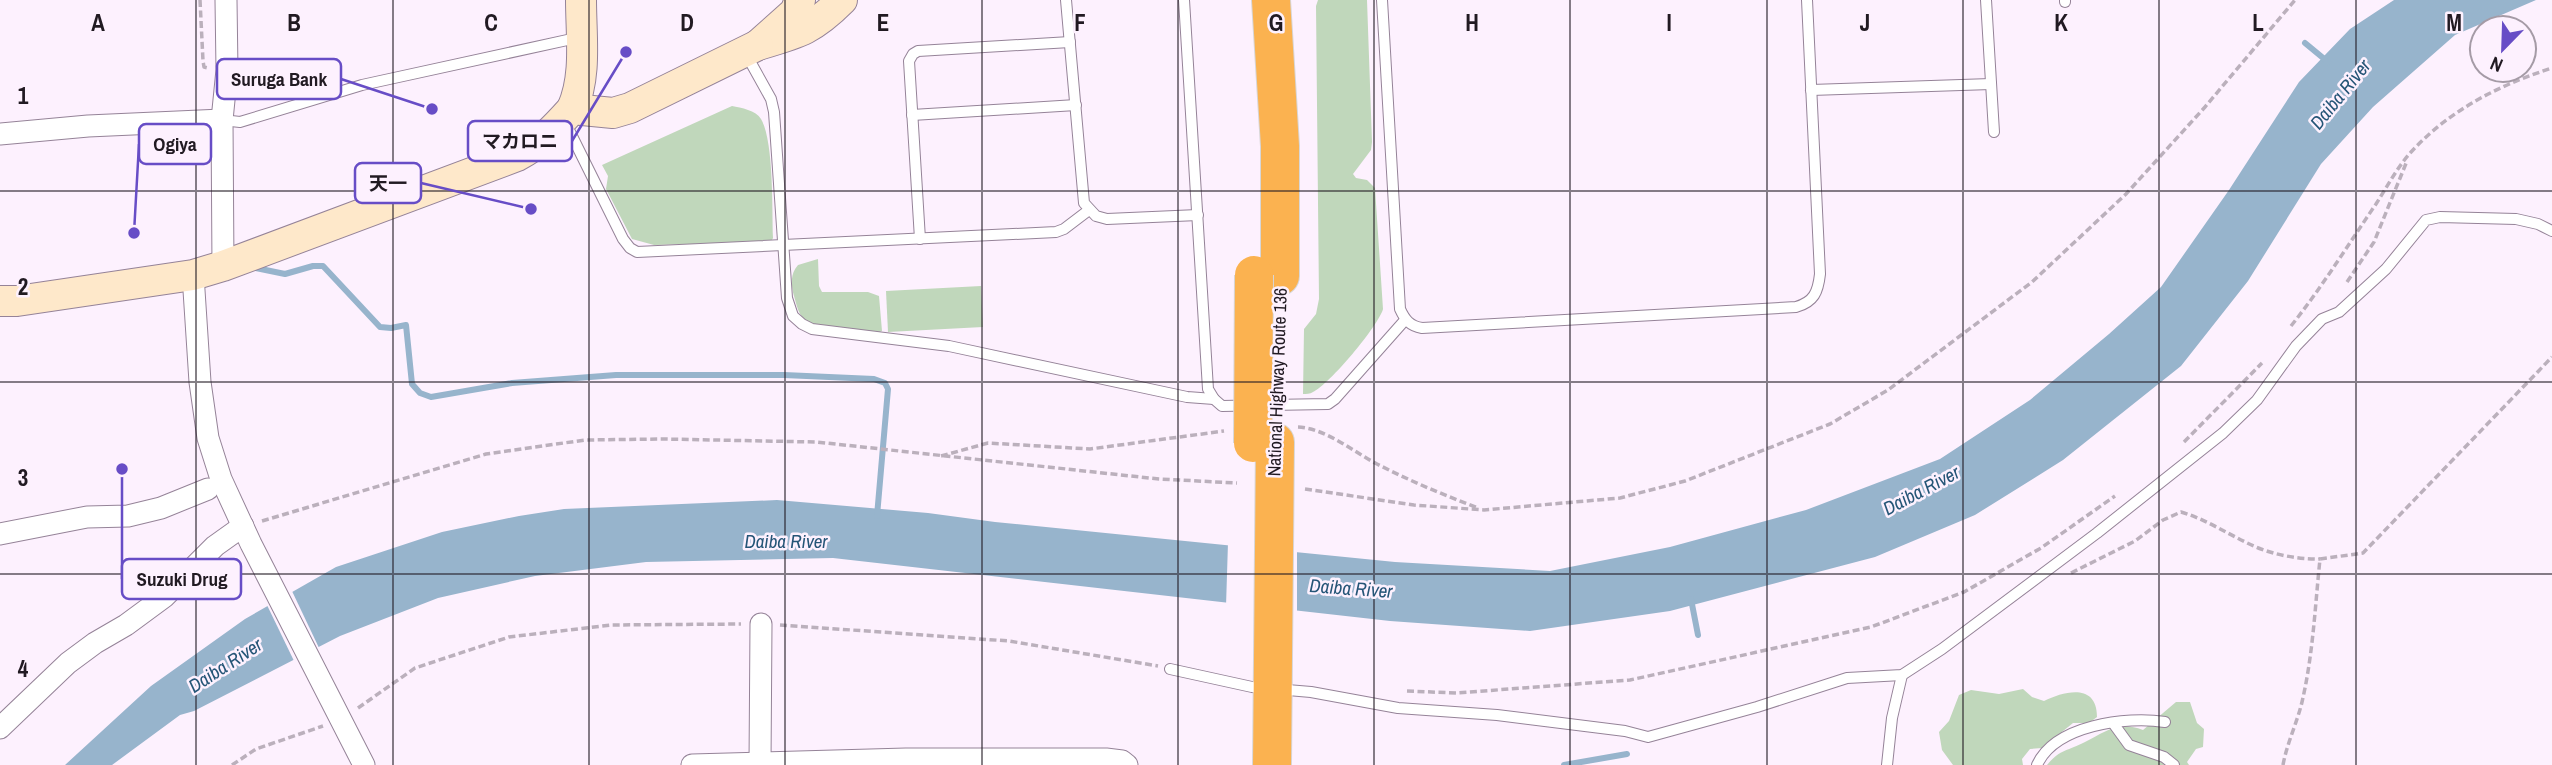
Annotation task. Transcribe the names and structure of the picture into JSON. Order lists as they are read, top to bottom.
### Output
{
  "streets": {
    "highway": ["National Highway Route 136"]
  },
  "water": ["Daiba River"],
  "places": [
    "マカロニ",
    "Suruga Bank",
    "天一",
    "Ogiya",
    "Suzuki Drug"
  ],
  "north": "bottom left",
  "grid": {
    "columns": [
      "A",
      "B",
      "C",
      "D",
      "E",
      "F",
      "G",
      "H",
      "I",
      "J",
      "K",
      "L",
      "M"
    ],
    "rows": [
      "1",
      "2",
      "3",
      "4"
    ]
  }
}
